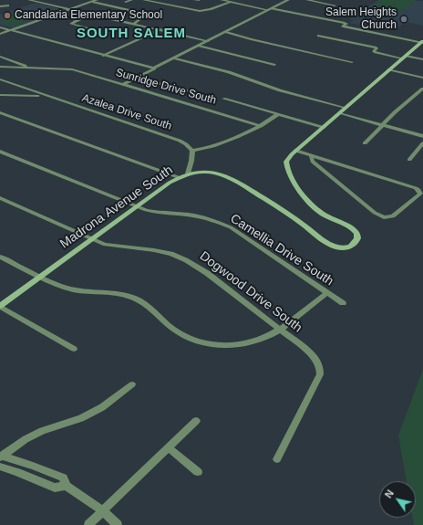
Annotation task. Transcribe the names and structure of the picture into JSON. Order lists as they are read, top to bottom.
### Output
{
  "streets": {
    "main road": ["Madrona Avenue South"],
    "street": [
      "Sunridge Drive South",
      "Azalea Drive South",
      "Camellia Drive South",
      "Dogwood Drive South"
    ]
  },
  "crossings": [
    ["Madrona Avenue South", "Camellia Drive South"],
    ["Madrona Avenue South", "Dogwood Drive South"]
  ],
  "districts": ["SOUTH SALEM"],
  "places": ["Candalaria Elementary School", "Salem Heights Church"],
  "north": "top left"
}
